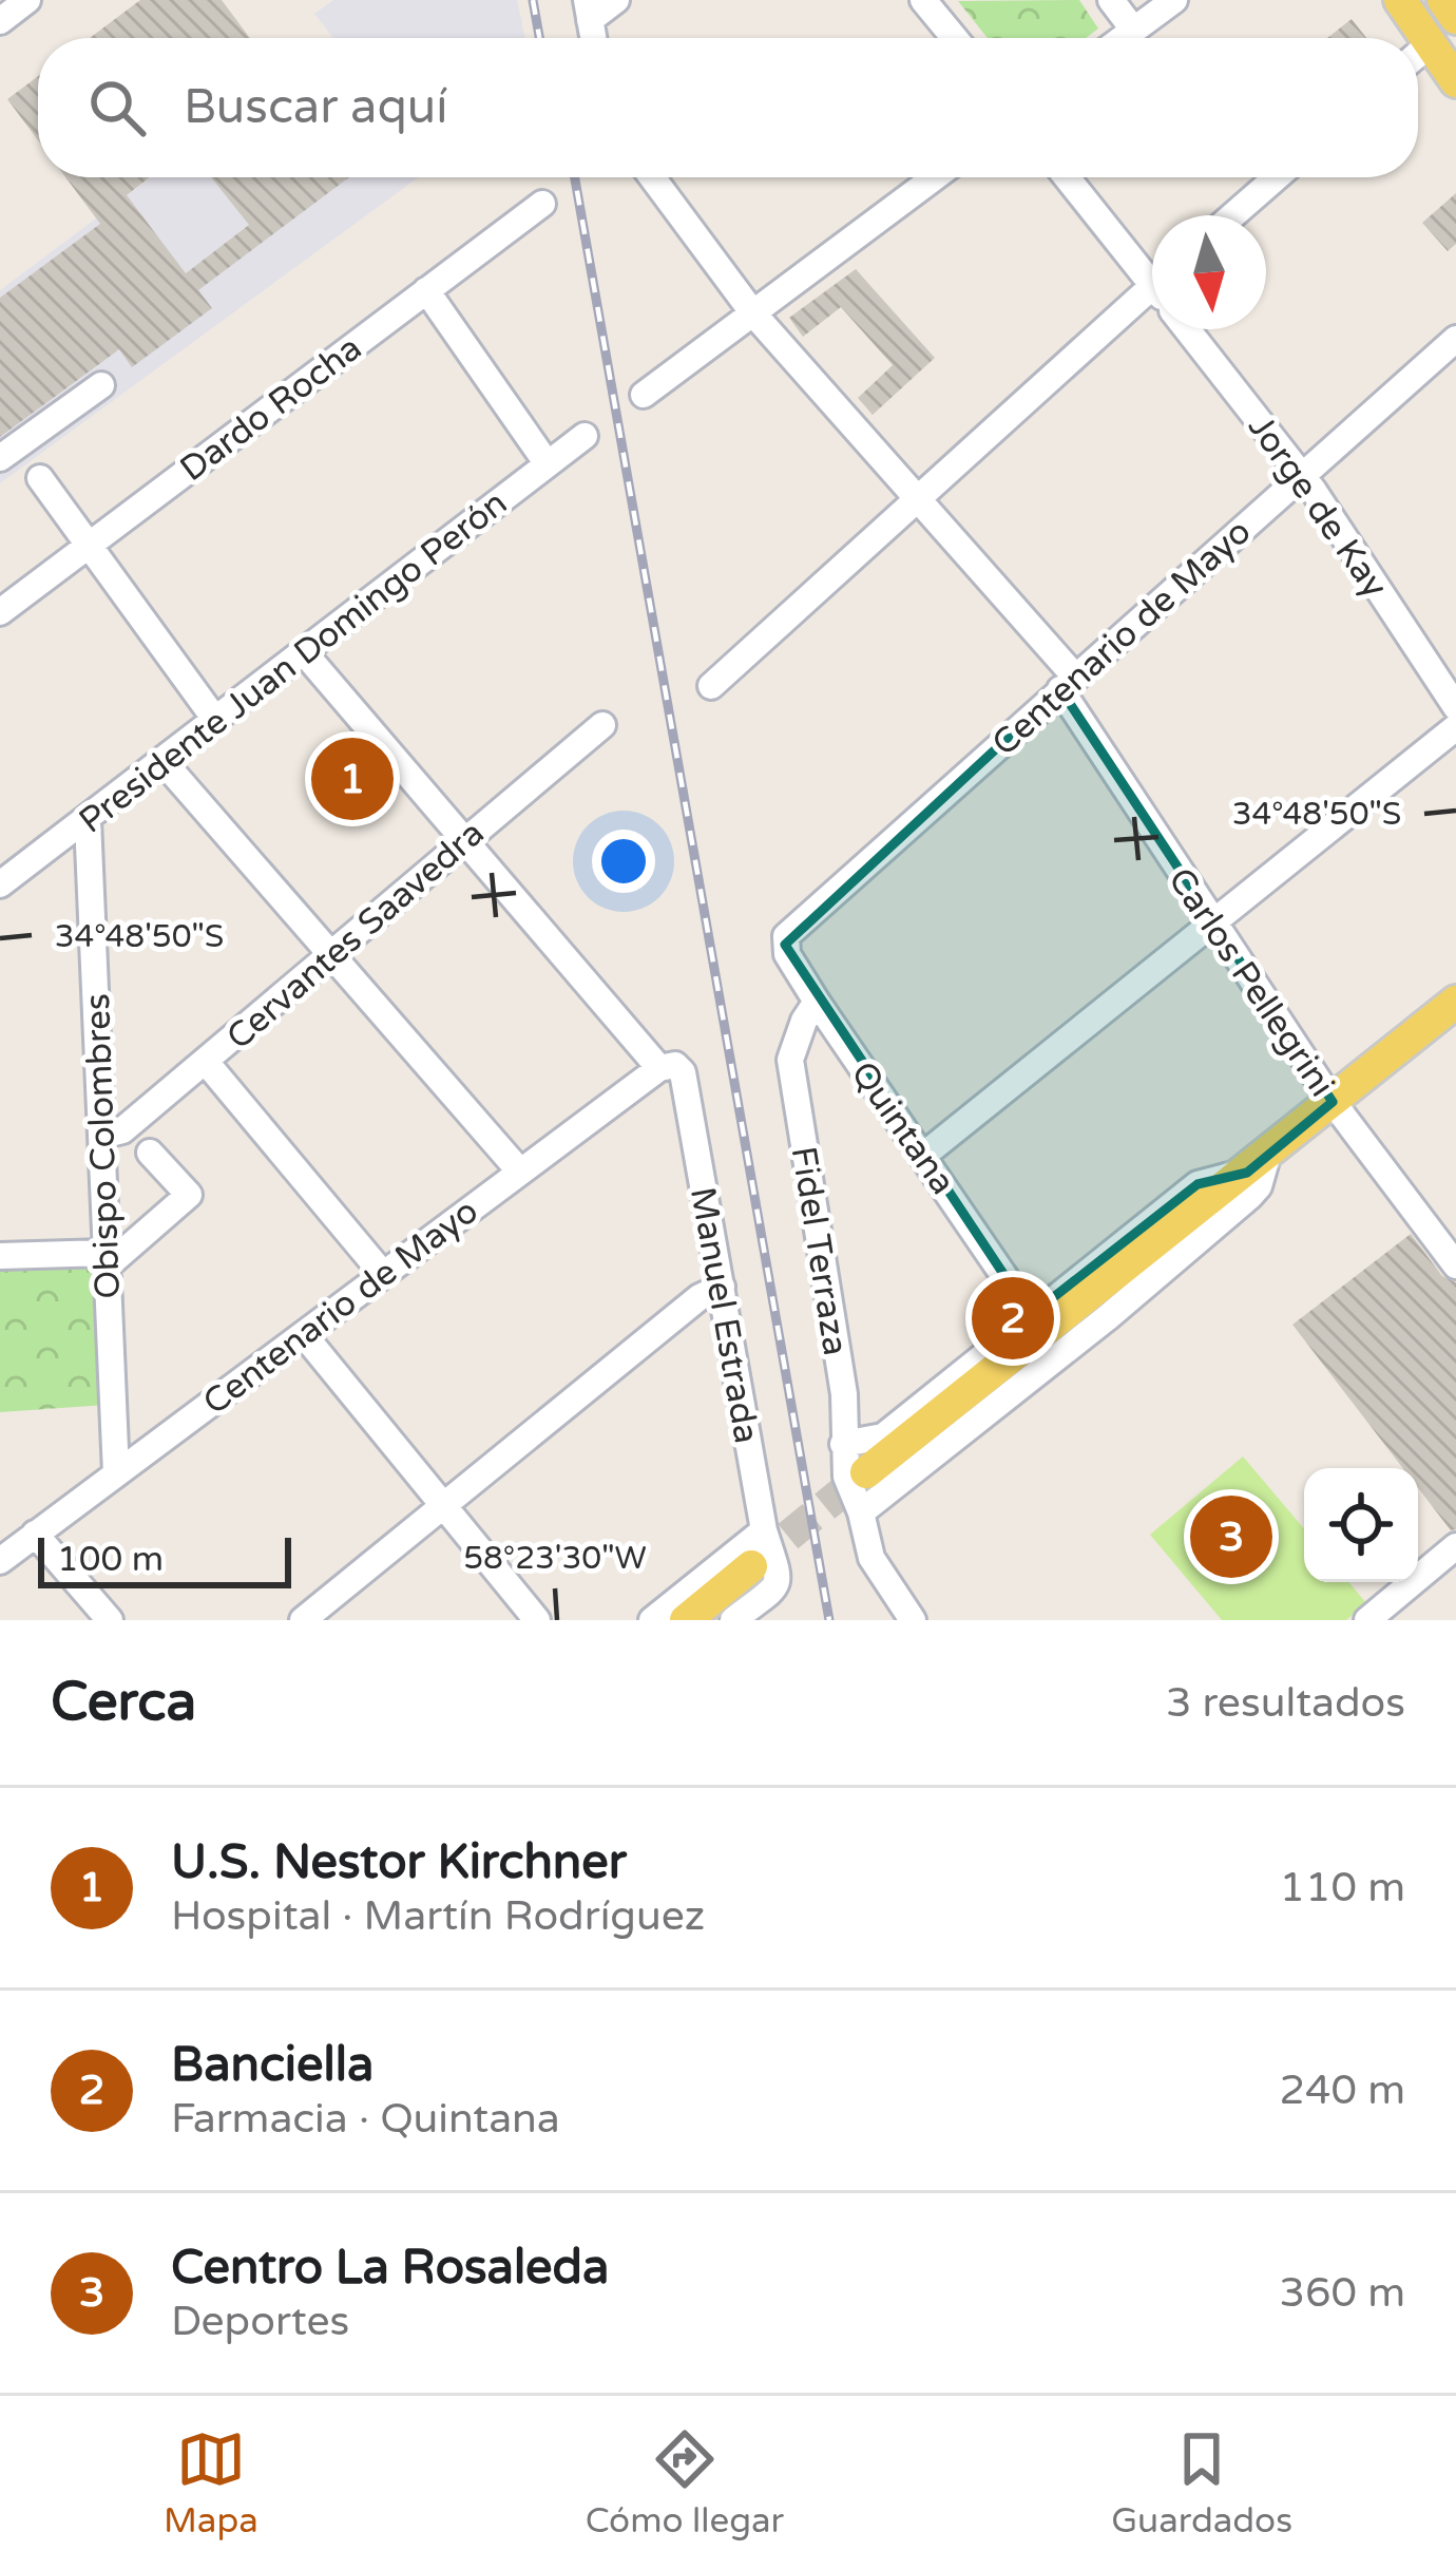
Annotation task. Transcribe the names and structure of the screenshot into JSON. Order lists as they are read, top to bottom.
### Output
{
  "streets": {
    "street": [
      "Dardo Rocha",
      "Jorge de Kay",
      "Centenario de Mayo",
      "Presidente Juan Domingo Perón",
      "Cervantes Saavedra",
      "Carlos Pellegrini",
      "Quintana",
      "Obispo Colombres",
      "Fidel Terraza",
      "Manuel Estrada"
    ]
  },
  "crossings": [
    ["Jorge de Kay", "Centenario de Mayo"],
    ["Centenario de Mayo", "Carlos Pellegrini"],
    ["Centenario de Mayo", "Quintana"],
    ["Centenario de Mayo", "Obispo Colombres"],
    ["Centenario de Mayo", "Manuel Estrada"],
    ["Presidente Juan Domingo Perón", "Obispo Colombres"],
    ["Cervantes Saavedra", "Obispo Colombres"],
    ["Quintana", "Fidel Terraza"]
  ],
  "scale_bar": "100 m",
  "north": "bottom",
  "page": {
    "search": "Buscar aquí",
    "pins": ["1", "2", "3"],
    "scale": "100 m",
    "heading": ["Cerca", "3 resultados"],
    "list": [
      {
        "mark": "1",
        "name": "U.S. Nestor Kirchner",
        "note": "Hospital · Martín Rodríguez",
        "value": "110 m"
      },
      {
        "mark": "2",
        "name": "Banciella",
        "note": "Farmacia · Quintana",
        "value": "240 m"
      },
      {
        "mark": "3",
        "name": "Centro La Rosaleda",
        "note": "Deportes",
        "value": "360 m"
      }
    ],
    "nav": ["Mapa", "Cómo llegar", "Guardados"]
  },
  "coordinates": ["34°48'50\"S", "58°23'30\"W"]
}
